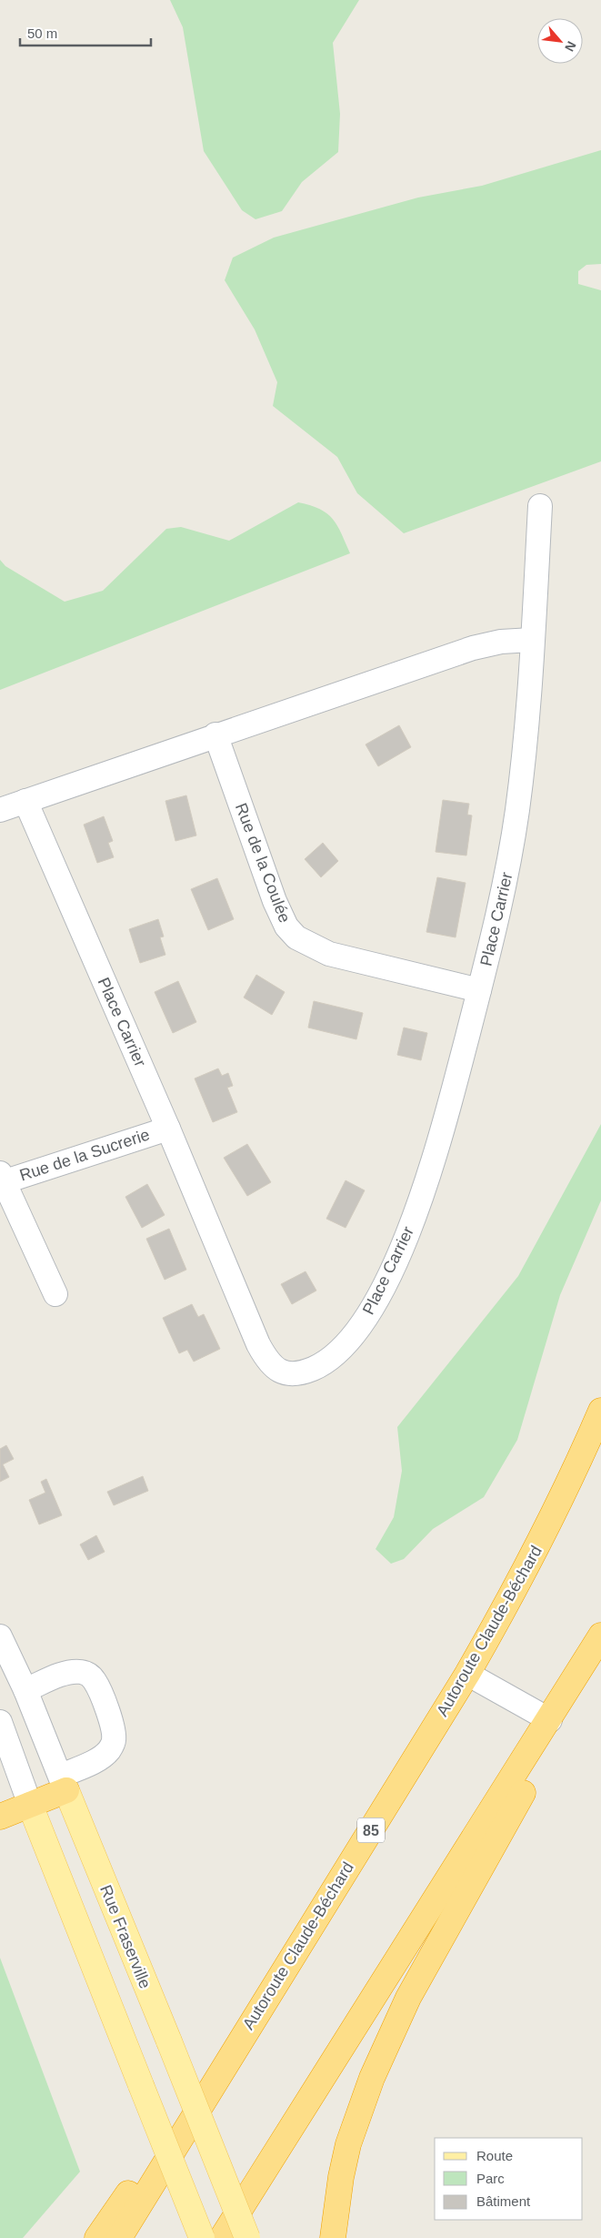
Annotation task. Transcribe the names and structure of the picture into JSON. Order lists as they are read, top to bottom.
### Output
{
  "streets": {
    "highway": ["Autoroute Claude-Béchard", "85"],
    "main road": ["Rue Fraserville"],
    "street": ["Rue de la Coulée", "Place Carrier", "Rue de la Sucrerie"]
  },
  "crossings": [
    ["Rue de la Coulée", "Place Carrier"],
    ["Place Carrier", "Rue de la Sucrerie"]
  ],
  "legend": ["Route", "Parc", "Bâtiment"],
  "scale_bar": "50 m",
  "north": "bottom right"
}
